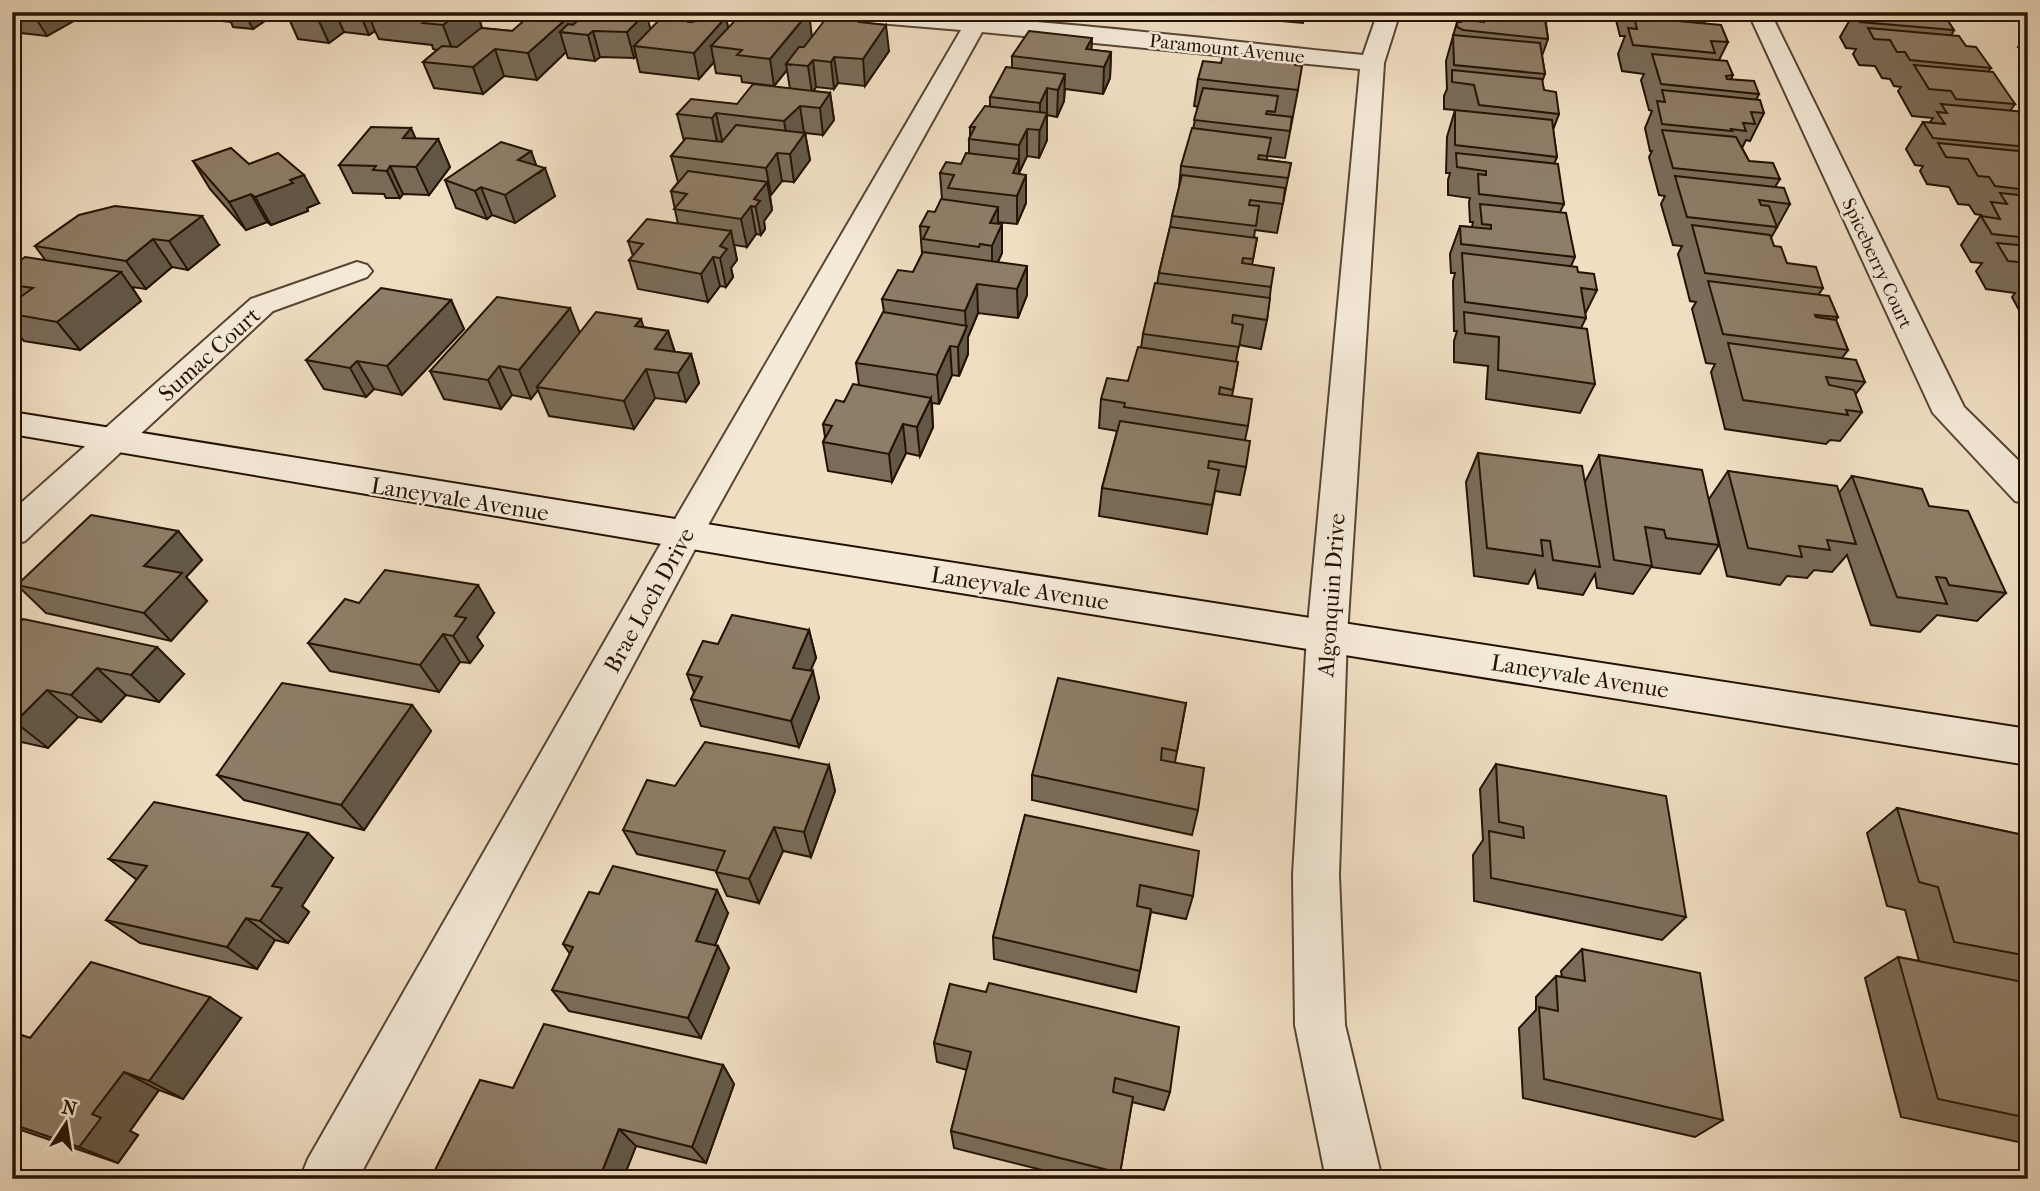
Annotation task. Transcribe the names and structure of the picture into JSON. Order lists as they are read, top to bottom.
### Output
{
  "streets": {
    "street": [
      "Paramount Avenue",
      "Spiceberry Court",
      "Sumac Court",
      "Laneyvale Avenue",
      "Algonquin Drive",
      "Brae Loch Drive"
    ]
  },
  "crossings": [
    ["Paramount Avenue", "Algonquin Drive"],
    ["Paramount Avenue", "Brae Loch Drive"],
    ["Sumac Court", "Laneyvale Avenue"],
    ["Laneyvale Avenue", "Algonquin Drive"],
    ["Laneyvale Avenue", "Brae Loch Drive"]
  ],
  "north": "top"
}
